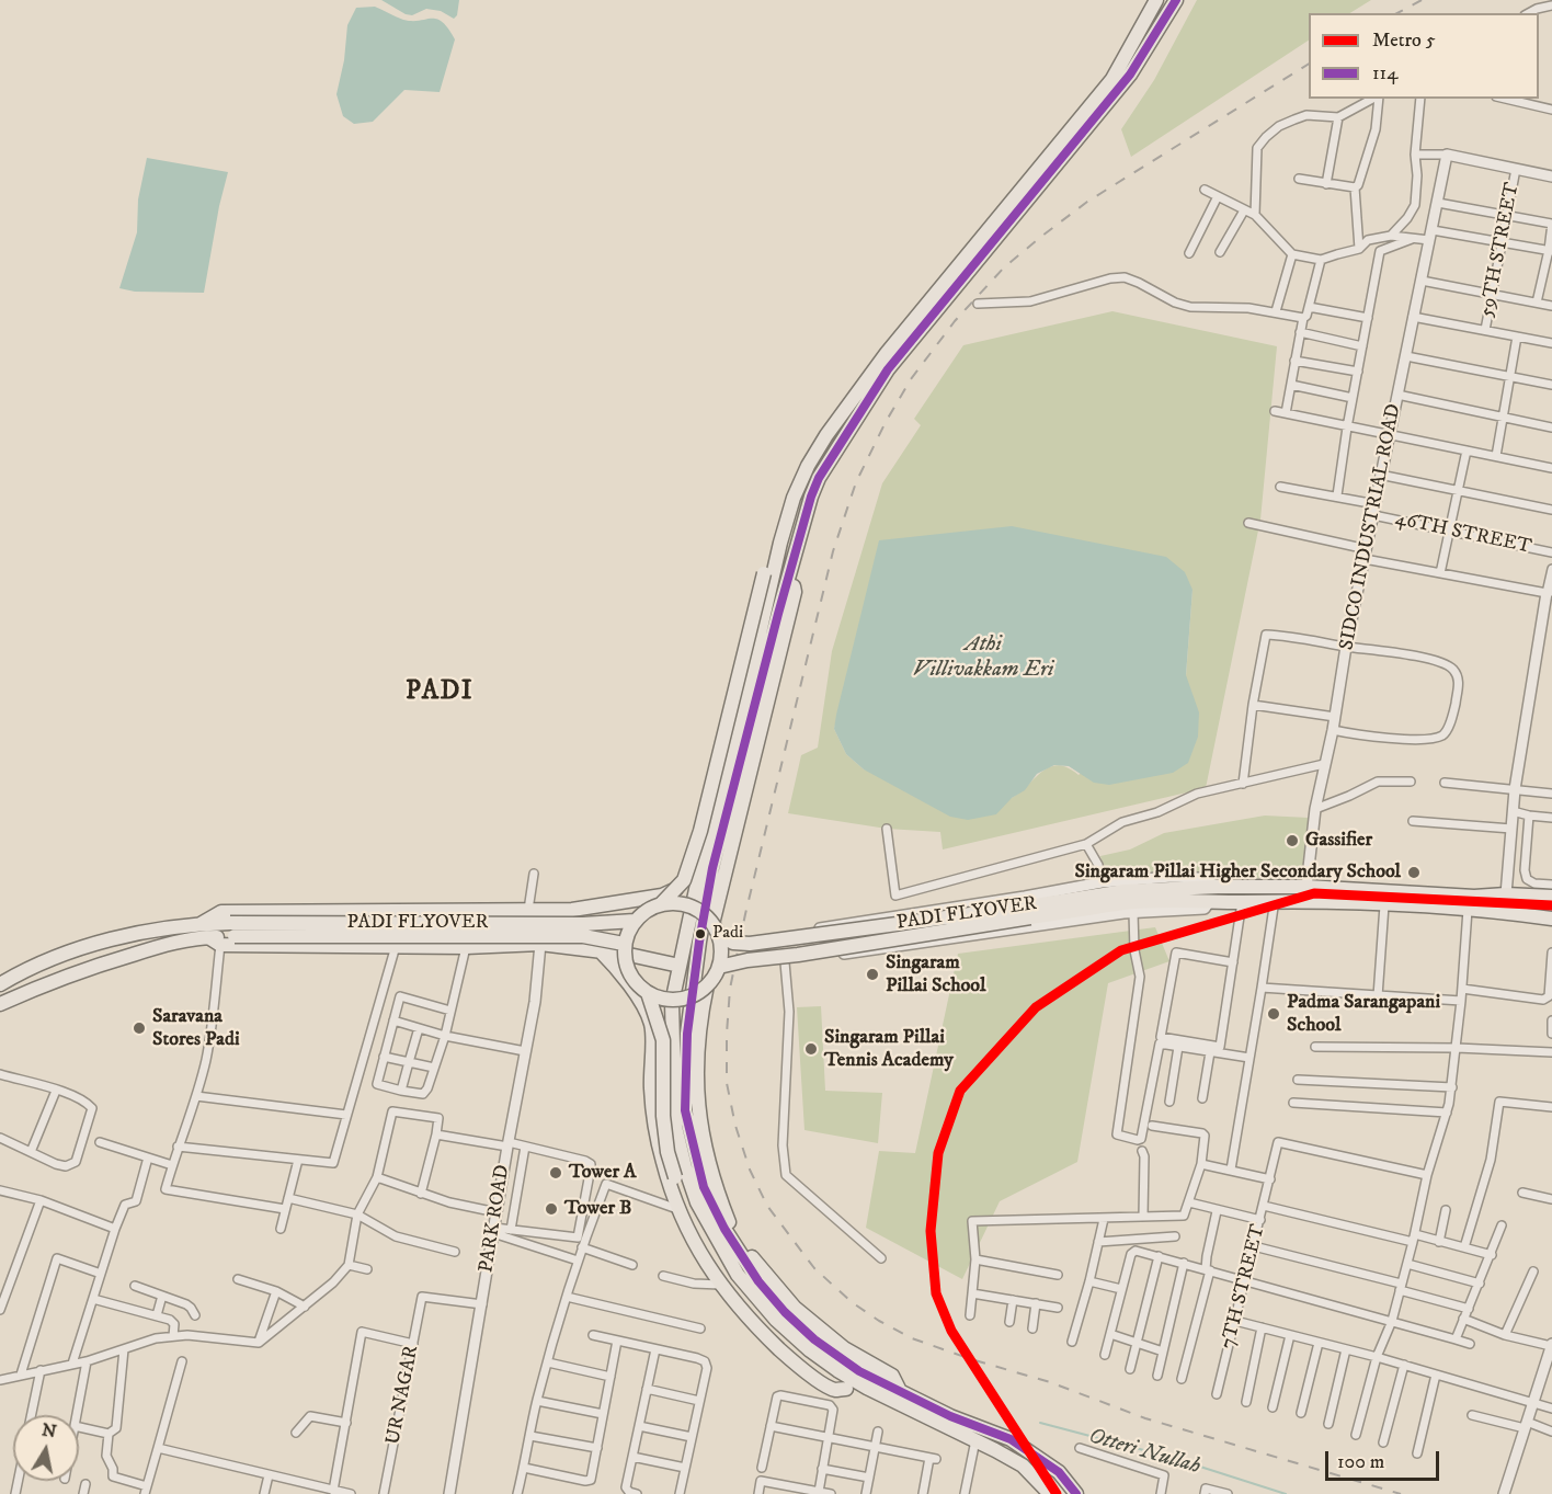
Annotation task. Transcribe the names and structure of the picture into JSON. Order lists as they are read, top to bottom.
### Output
{
  "streets": {
    "main road": ["PADI FLYOVER"],
    "street": [
      "59TH STREET",
      "SIDCO INDUSTRIAL ROAD",
      "46TH STREET",
      "PARK ROAD",
      "7TH STREET",
      "UR NAGAR"
    ]
  },
  "crossings": [
    ["SIDCO INDUSTRIAL ROAD", "46TH STREET"],
    ["SIDCO INDUSTRIAL ROAD", "PADI FLYOVER"],
    ["PARK ROAD", "UR NAGAR"]
  ],
  "districts": ["PADI"],
  "water": ["Athi Villivakkam Eri", "Otteri Nullah"],
  "places": [
    "Gassifier",
    "Singaram Pillai Higher Secondary School",
    "Padi",
    "Singaram Pillai School",
    "Padma Sarangapani School",
    "Saravana Stores Padi",
    "Singaram Pillai Tennis Academy",
    "Tower A",
    "Tower B"
  ],
  "lines": ["transit line 114", "metro line 5"],
  "legend": ["Metro 5", "114"],
  "scale_bar": "100 m",
  "north": "top"
}
